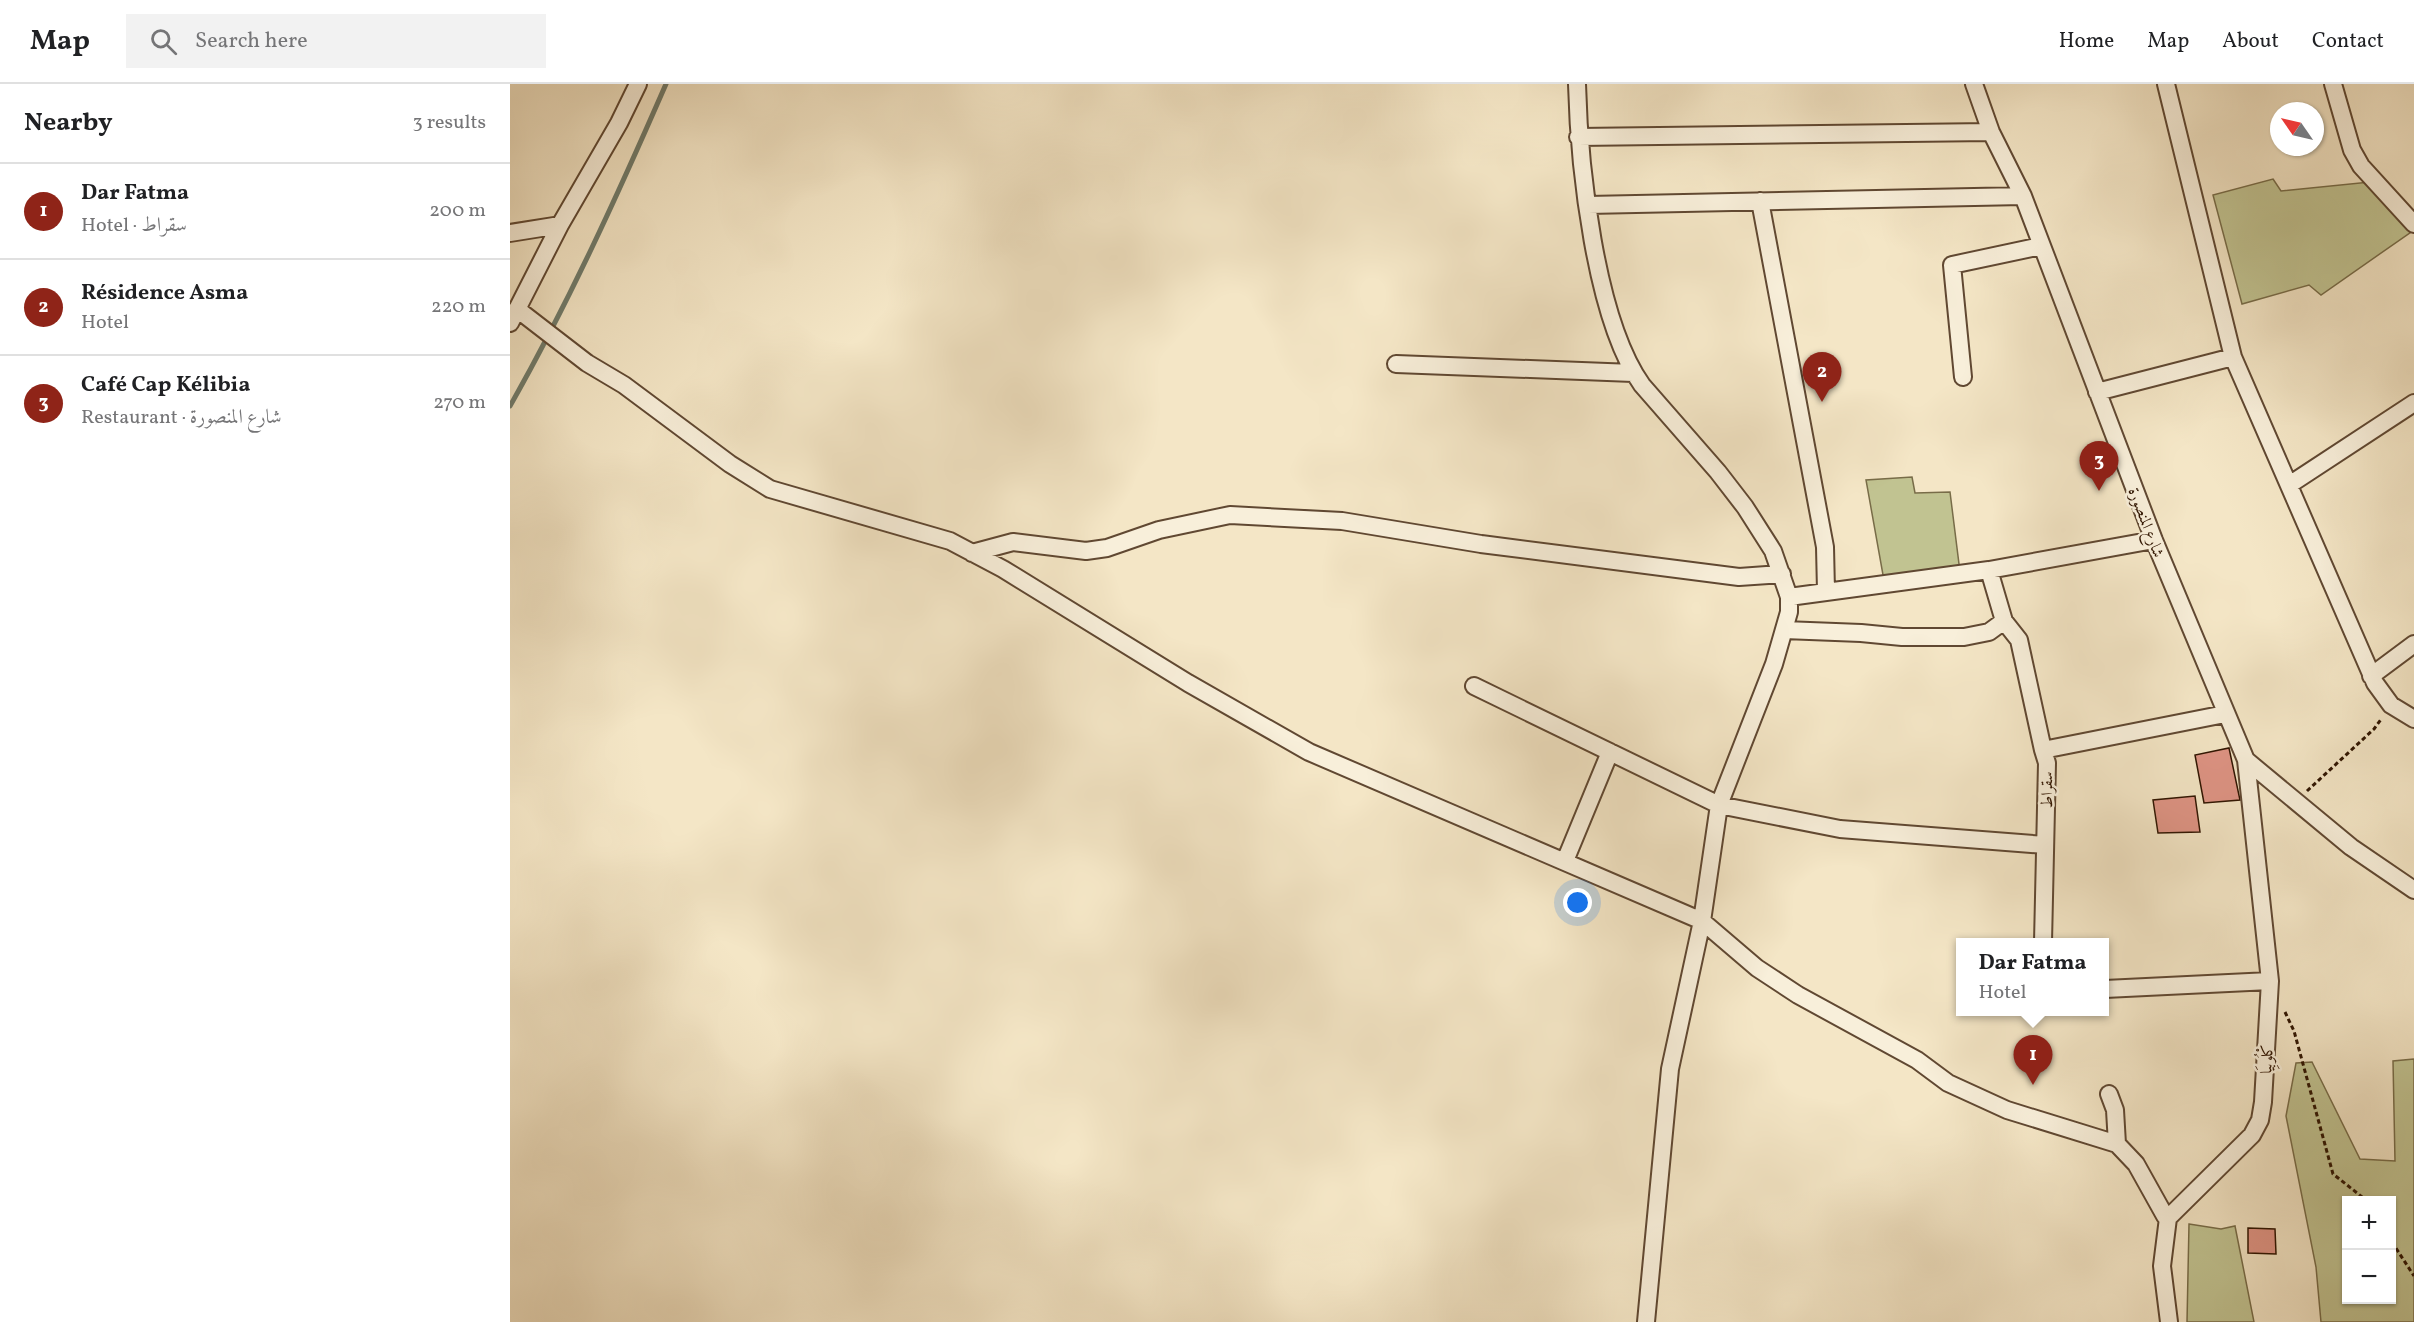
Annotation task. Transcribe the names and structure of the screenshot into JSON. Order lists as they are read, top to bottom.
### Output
{
  "streets": {
    "street": ["شارع المنصورة", "سقراط", "كْلُوبِيَا"]
  },
  "crossings": [
    ["شارع المنصورة", "سقراط"],
    ["شارع المنصورة", "كْلُوبِيَا"]
  ],
  "north": "top left",
  "page": {
    "header": "Map",
    "search": "Search here",
    "nav": [
      "Home",
      "Map",
      "About",
      "Contact"
    ],
    "heading": ["Nearby", "3 results"],
    "list": [
      {
        "mark": "1",
        "name": "Dar Fatma",
        "note": "Hotel · سقراط",
        "value": "200 m"
      },
      {
        "mark": "2",
        "name": "Résidence Asma",
        "note": "Hotel",
        "value": "220 m"
      },
      {
        "mark": "3",
        "name": "Café Cap Kélibia",
        "note": "Restaurant · شارع المنصورة",
        "value": "270 m"
      }
    ],
    "pins": ["2", "3", "1"],
    "popup": ["Dar Fatma", "Hotel"],
    "map_buttons": ["+", "−"]
  }
}
